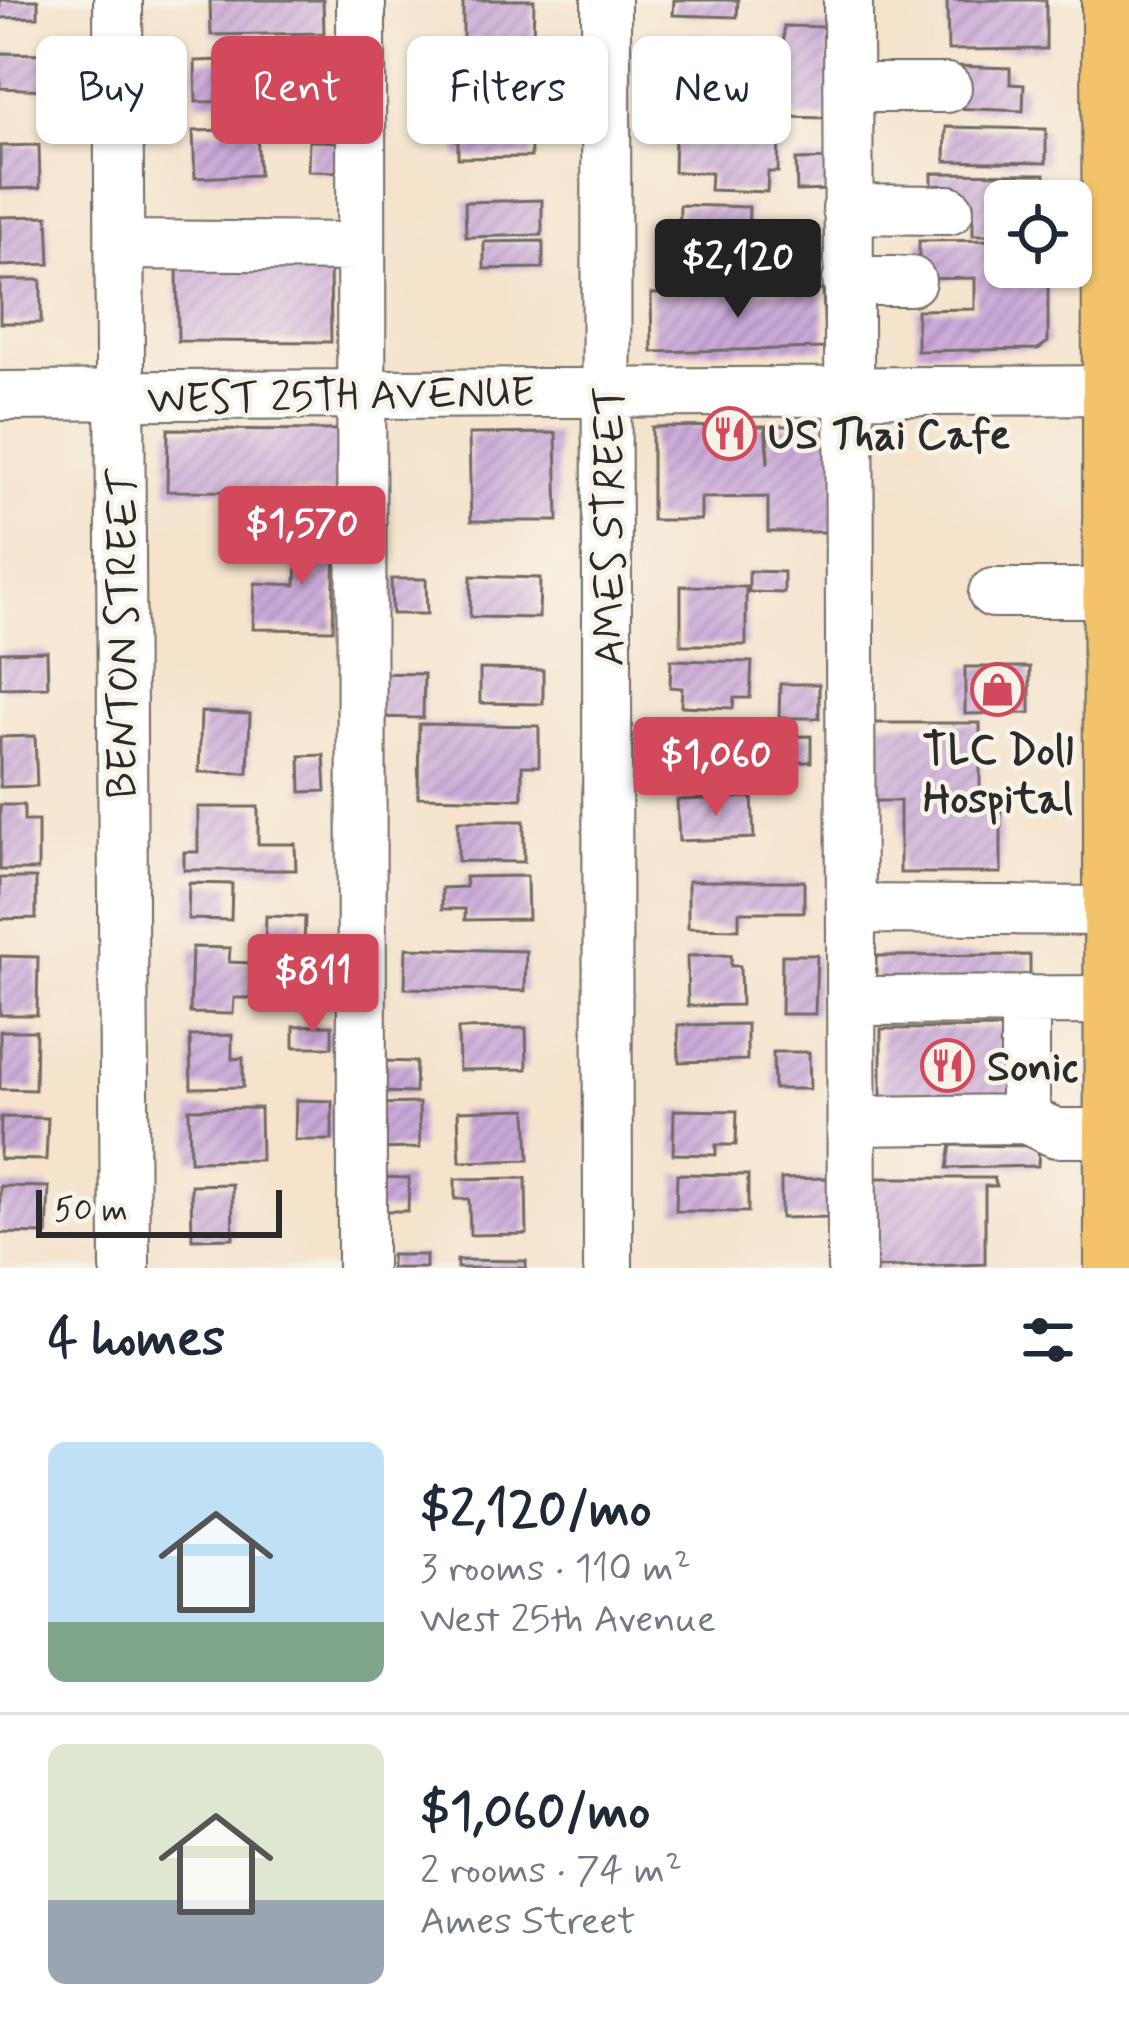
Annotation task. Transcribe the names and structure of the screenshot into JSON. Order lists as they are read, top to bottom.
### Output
{
  "streets": {
    "street": ["WEST 25TH AVENUE", "AMES STREET", "BENTON STREET"]
  },
  "crossings": [
    ["WEST 25TH AVENUE", "AMES STREET"],
    ["WEST 25TH AVENUE", "BENTON STREET"]
  ],
  "places": {
    "restaurant": ["US Thai Cafe", "Sonic"],
    "shop": ["TLC Doll Hospital"]
  },
  "scale_bar": "50 m",
  "page": {
    "chip": [
      "Buy",
      "Rent",
      "Filters",
      "New"
    ],
    "price": [
      "$2,120",
      "$1,570",
      "$1,060",
      "$811"
    ],
    "scale": "50 m",
    "heading": "4 homes",
    "list": [
      {
        "name": "$2,120/mo",
        "note": "3 rooms · 110 m² · West 25th Avenue"
      },
      {
        "name": "$1,060/mo",
        "note": "2 rooms · 74 m² · Ames Street"
      }
    ]
  }
}
